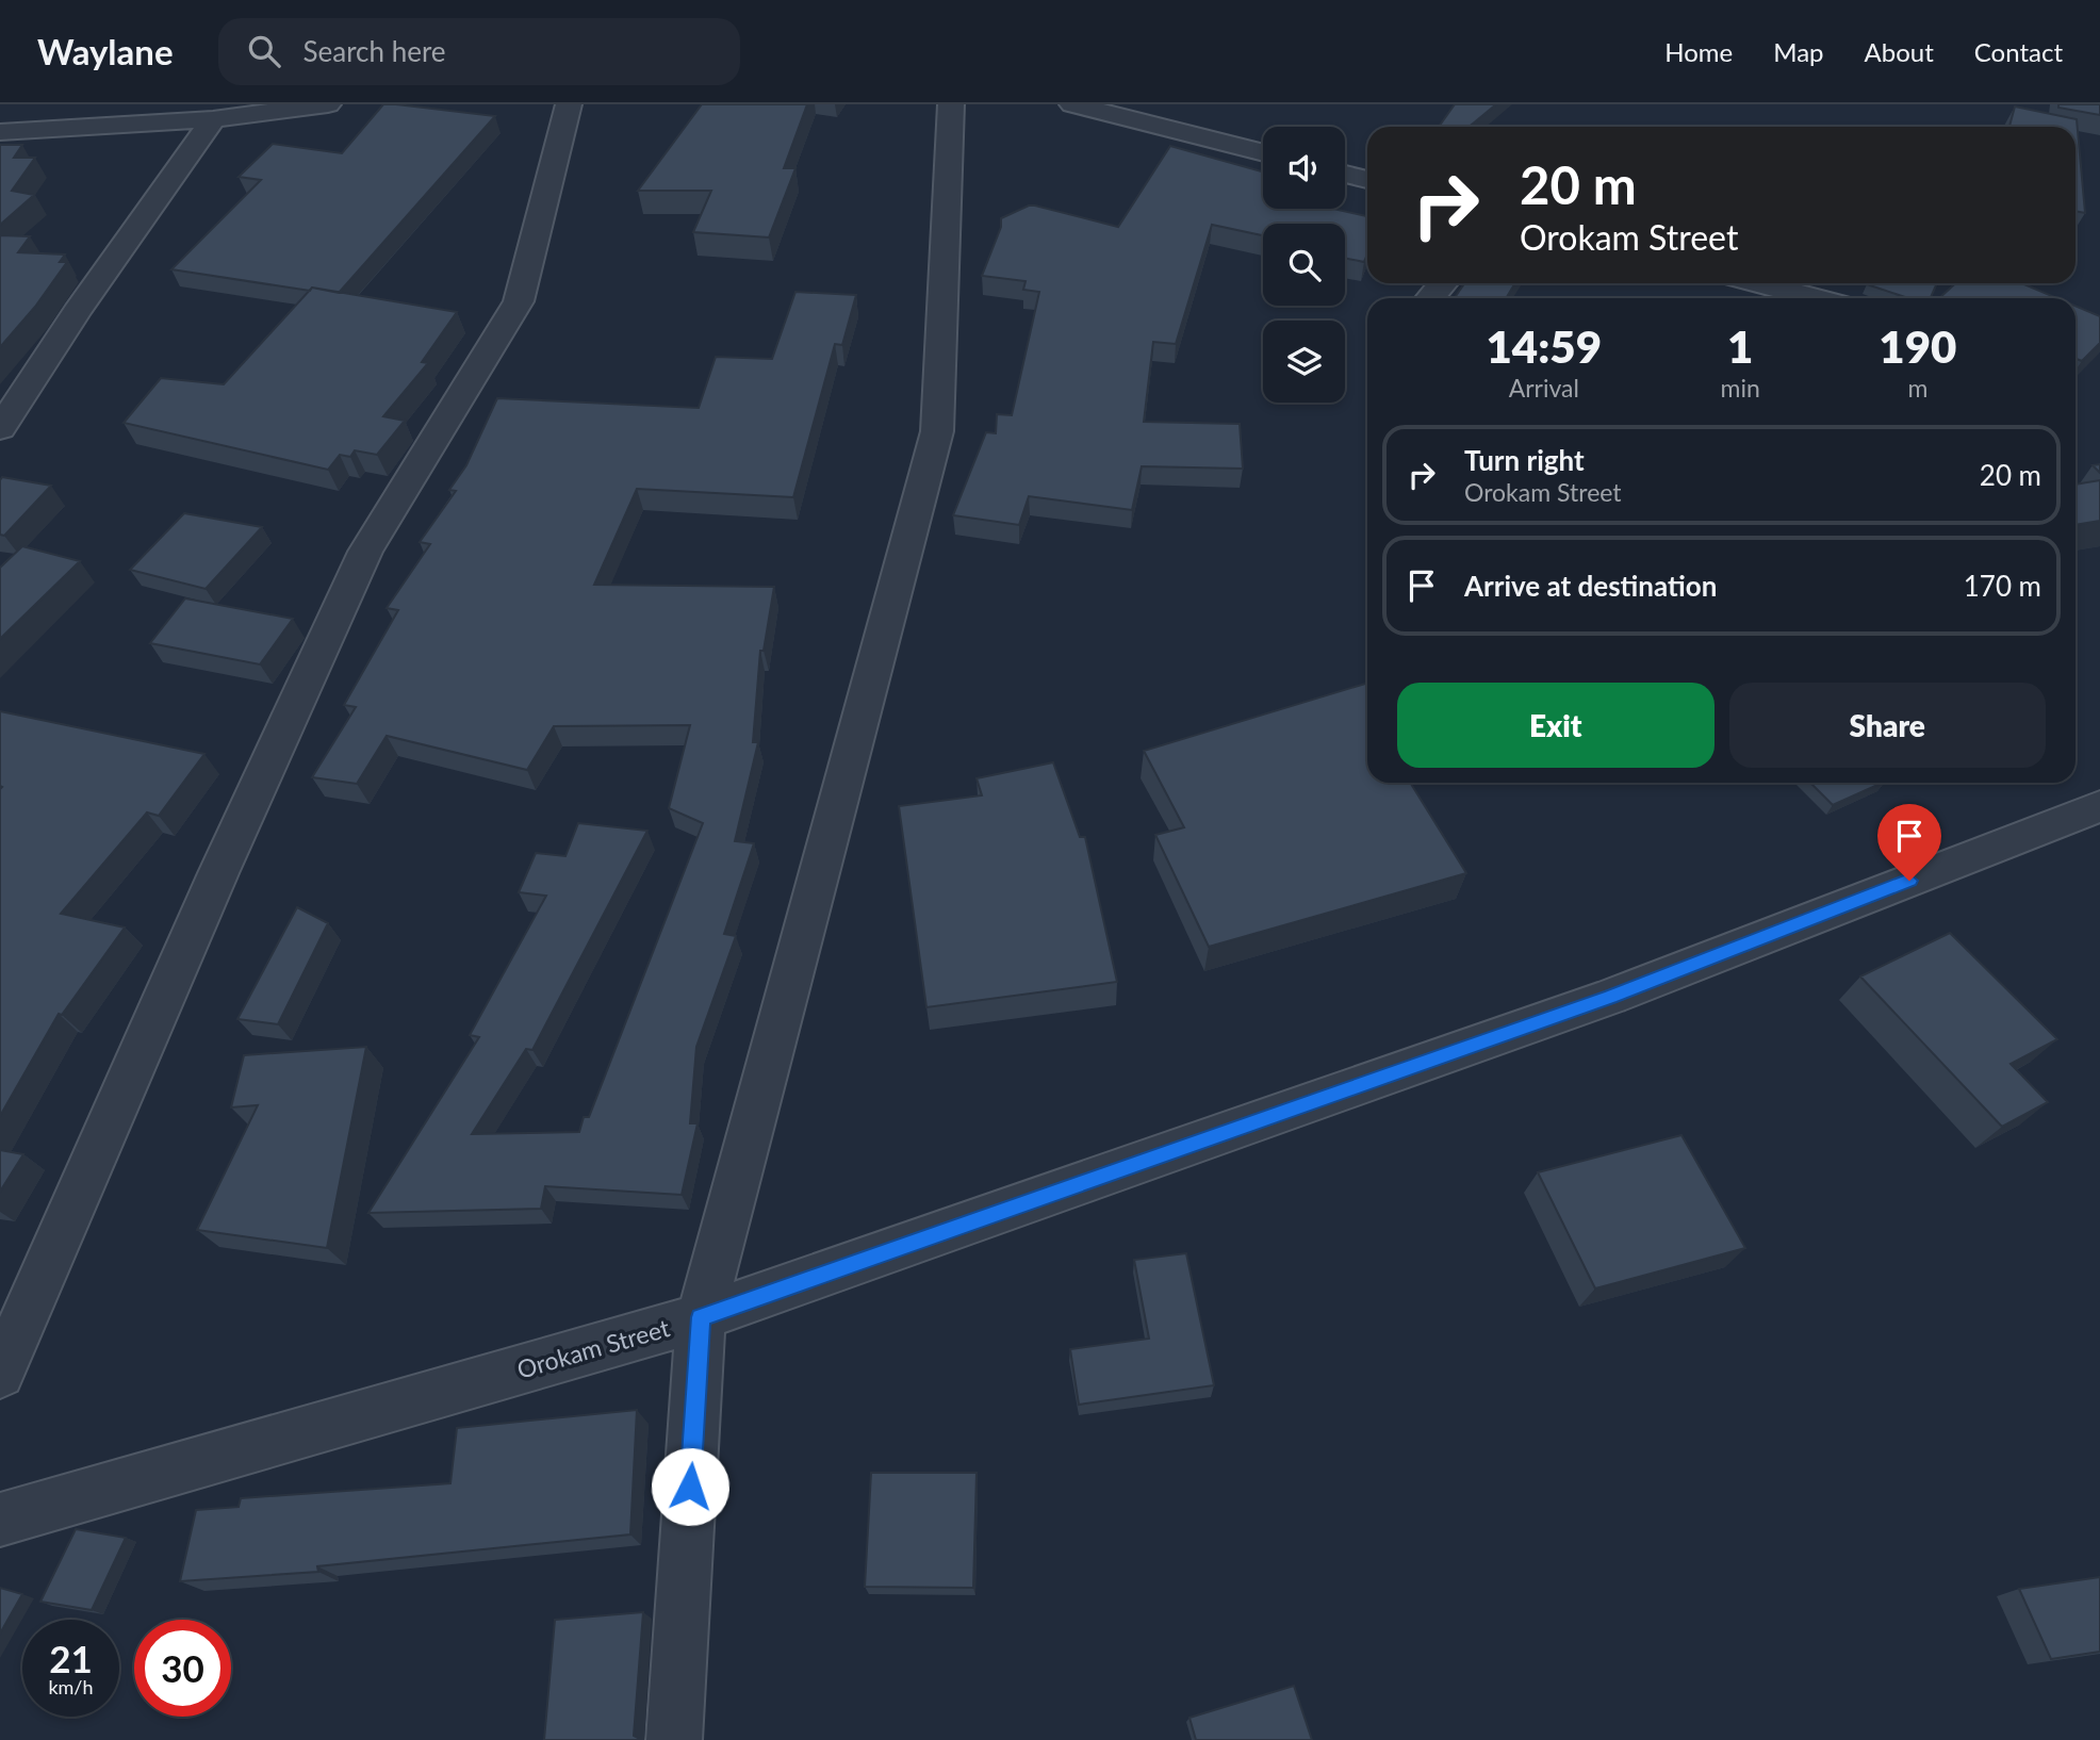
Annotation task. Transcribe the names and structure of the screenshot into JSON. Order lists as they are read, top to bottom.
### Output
{
  "streets": {
    "street": ["Orokam Street"]
  },
  "page": {
    "header": "Waylane",
    "search": "Search here",
    "nav": [
      "Home",
      "Map",
      "About",
      "Contact"
    ],
    "turn": ["20 m", "Orokam Street"],
    "eta": [
      "14:59",
      "Arrival",
      "1",
      "min",
      "190",
      "m"
    ],
    "list": [
      {
        "name": "Turn right",
        "note": "Orokam Street",
        "value": "20 m"
      },
      {
        "name": "Arrive at destination",
        "value": "170 m"
      }
    ],
    "buttons": ["Exit", "Share"],
    "speed": "21 km/h",
    "limit": "30"
  }
}
